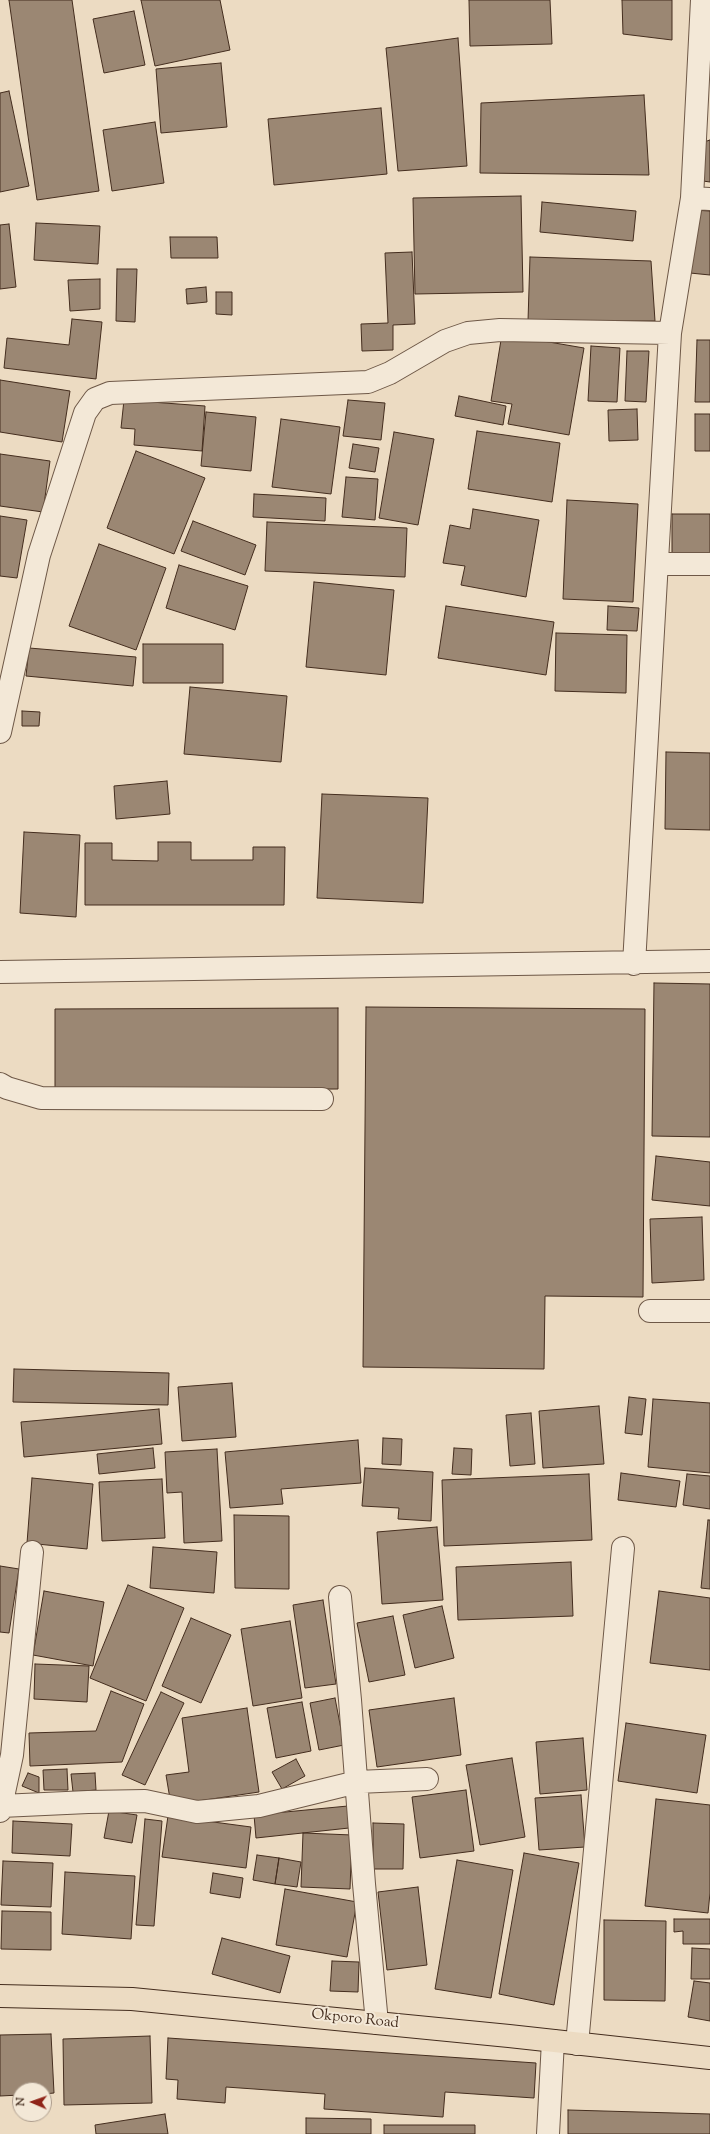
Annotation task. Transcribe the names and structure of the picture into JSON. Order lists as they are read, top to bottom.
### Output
{
  "streets": {
    "main road": ["Okporo Road"]
  },
  "north": "left"
}
